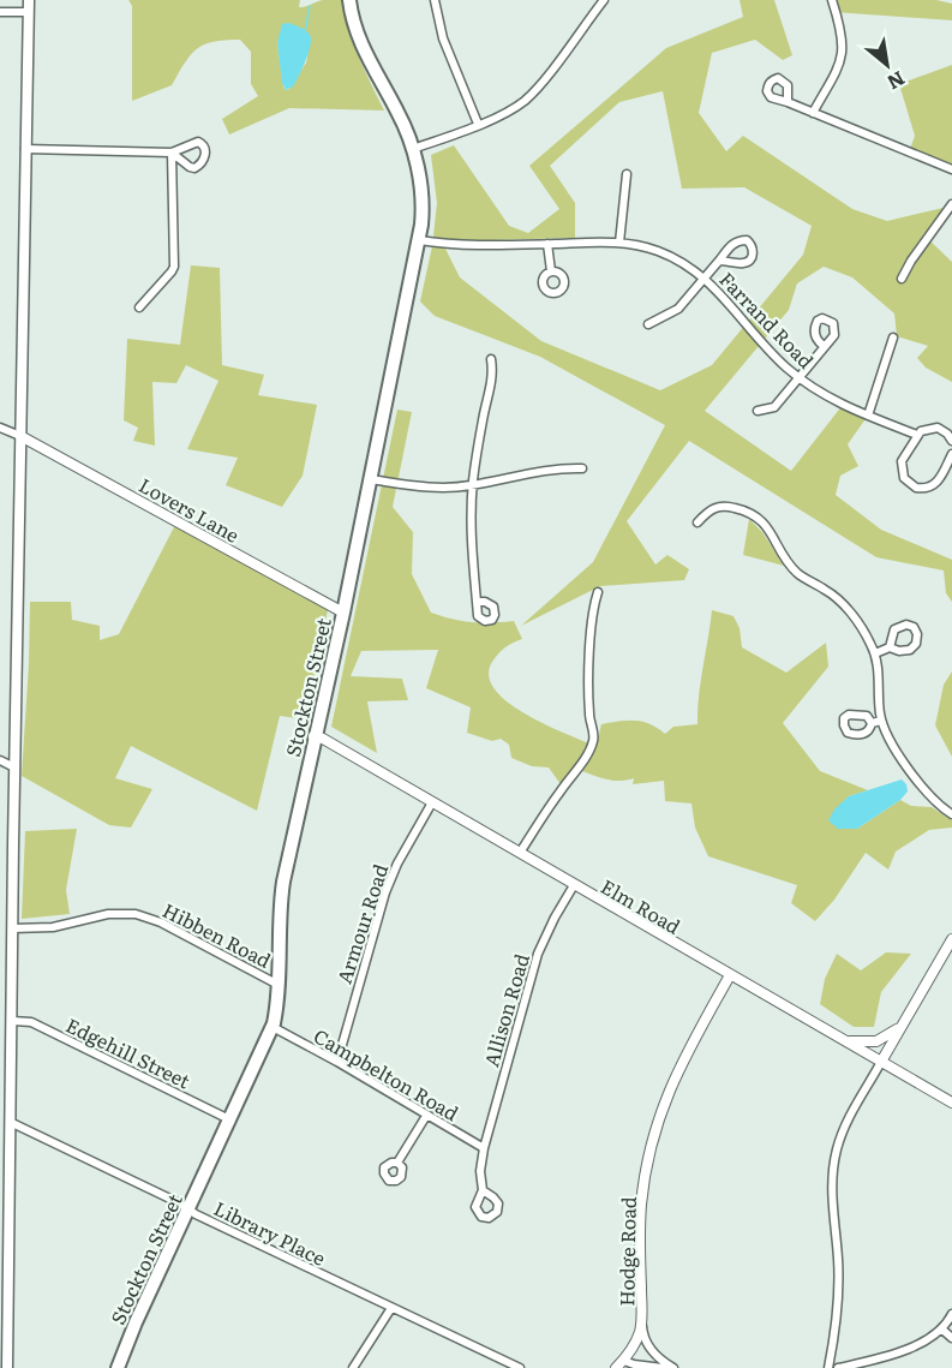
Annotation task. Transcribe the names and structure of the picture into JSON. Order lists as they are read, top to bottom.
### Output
{
  "streets": {
    "highway": ["Stockton Street"],
    "street": [
      "Farrand Road",
      "Lovers Lane",
      "Elm Road",
      "Armour Road",
      "Hibben Road",
      "Allison Road",
      "Edgehill Street",
      "Campbelton Road",
      "Library Place",
      "Hodge Road"
    ]
  },
  "crossings": [
    ["Farrand Road", "Stockton Street"],
    ["Lovers Lane", "Stockton Street"],
    ["Stockton Street", "Elm Road"],
    ["Stockton Street", "Hibben Road"],
    ["Stockton Street", "Edgehill Street"],
    ["Stockton Street", "Campbelton Road"],
    ["Stockton Street", "Library Place"],
    ["Elm Road", "Armour Road"],
    ["Elm Road", "Allison Road"],
    ["Elm Road", "Hodge Road"],
    ["Armour Road", "Campbelton Road"],
    ["Allison Road", "Campbelton Road"]
  ],
  "north": "bottom right"
}
